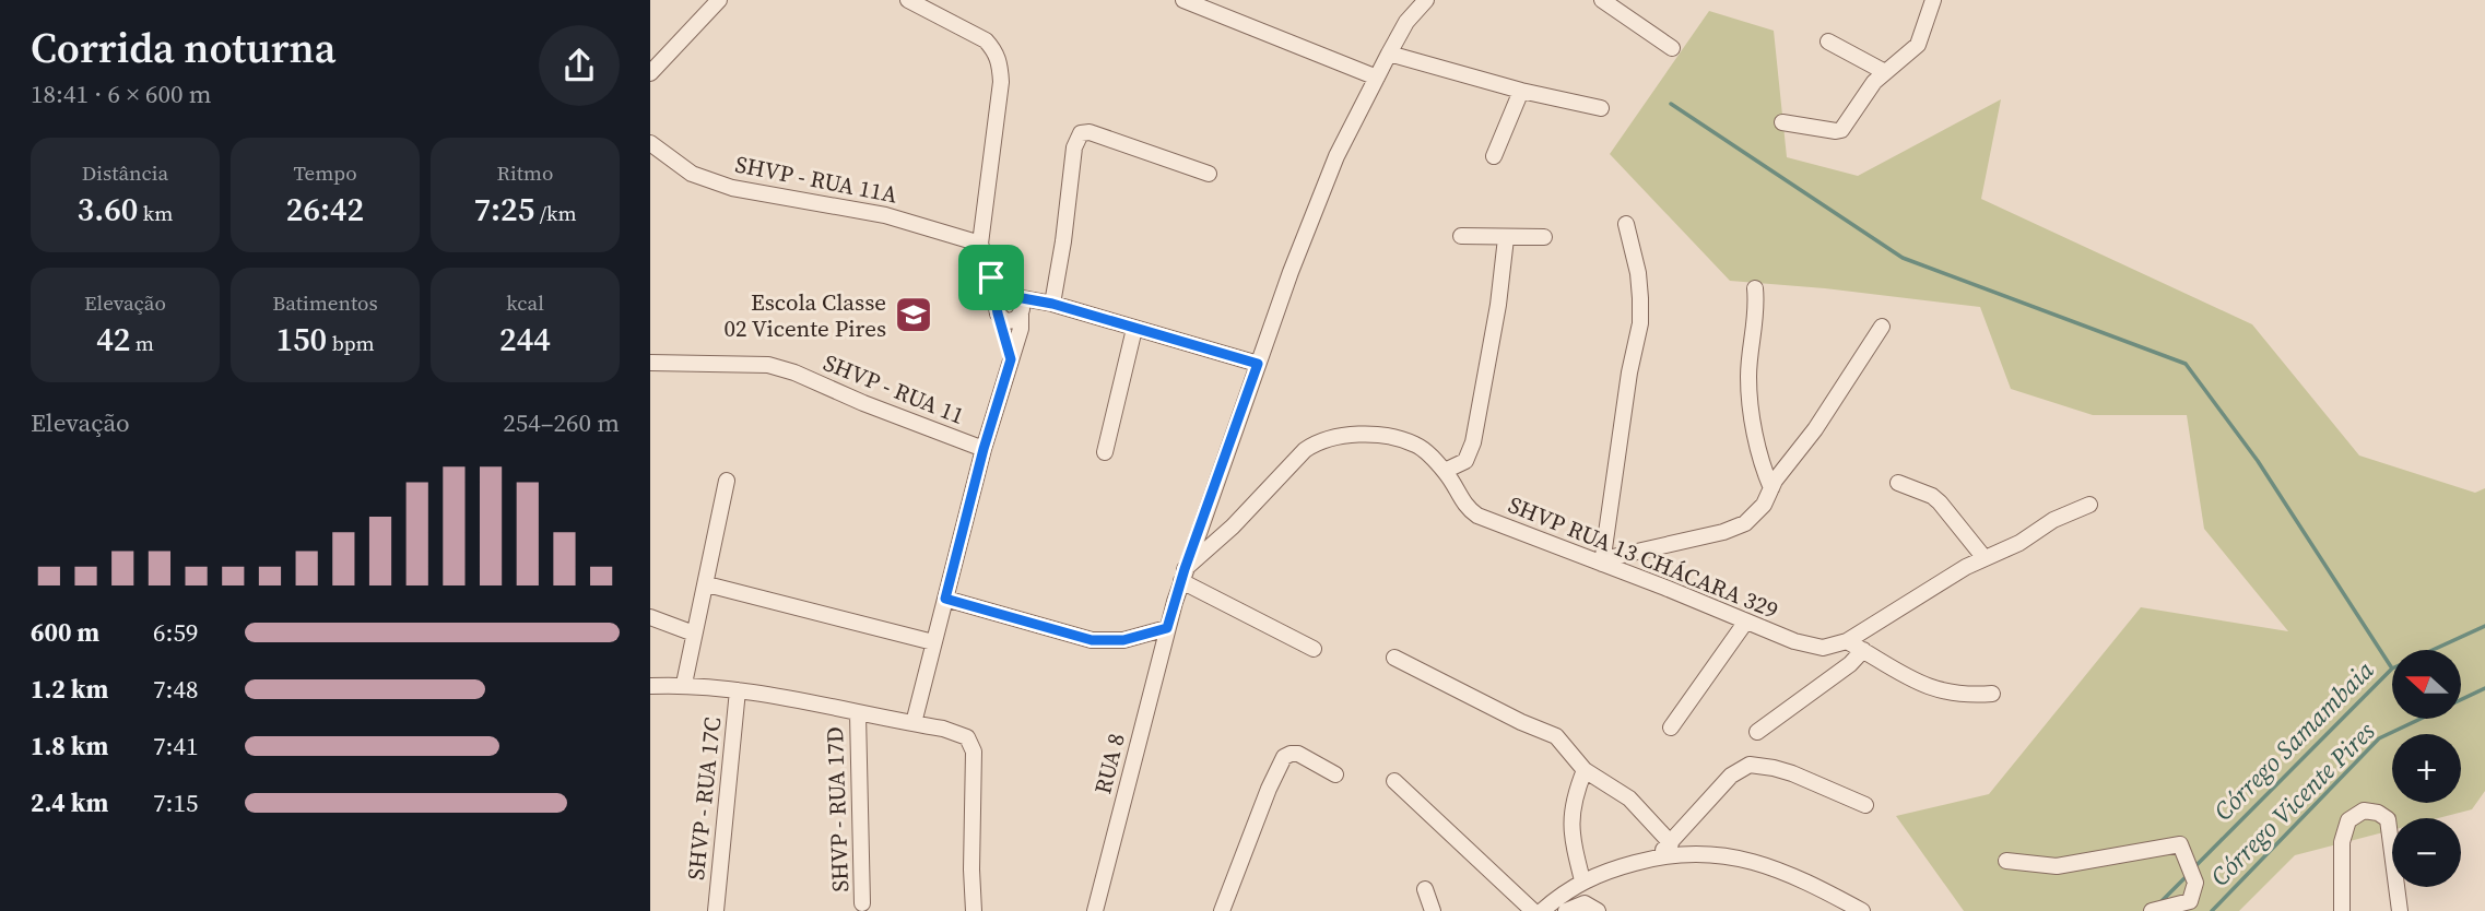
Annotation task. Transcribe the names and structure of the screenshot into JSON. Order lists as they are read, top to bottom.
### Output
{
  "streets": {
    "street": [
      "SHVP - RUA 11A",
      "SHVP - RUA 11",
      "SHVP RUA 13 CHÁCARA 329",
      "RUA 8",
      "SHVP - RUA 17C",
      "SHVP - RUA 17D"
    ]
  },
  "crossings": [
    ["SHVP RUA 13 CHÁCARA 329", "RUA 8"]
  ],
  "water": ["Córrego Samambaia", "Córrego Vicente Pires"],
  "places": {
    "school or university": ["Escola Classe 02 Vicente Pires"]
  },
  "north": "left",
  "page": {
    "heading": ["Corrida noturna", "18:41 · 6 × 600 m"],
    "stats": [
      ["Distância", "3.60 km"],
      ["Tempo", "26:42"],
      ["Ritmo", "7:25 /km"],
      ["Elevação", "42 m"],
      ["Batimentos", "150 bpm"],
      ["kcal", "244"]
    ],
    "chart": ["Elevação", "254–260 m"],
    "list": [
      {
        "name": "600 m",
        "note": "6:59"
      },
      {
        "name": "1.2 km",
        "note": "7:48"
      },
      {
        "name": "1.8 km",
        "note": "7:41"
      },
      {
        "name": "2.4 km",
        "note": "7:15"
      }
    ],
    "map_buttons": ["+", "−"]
  }
}
